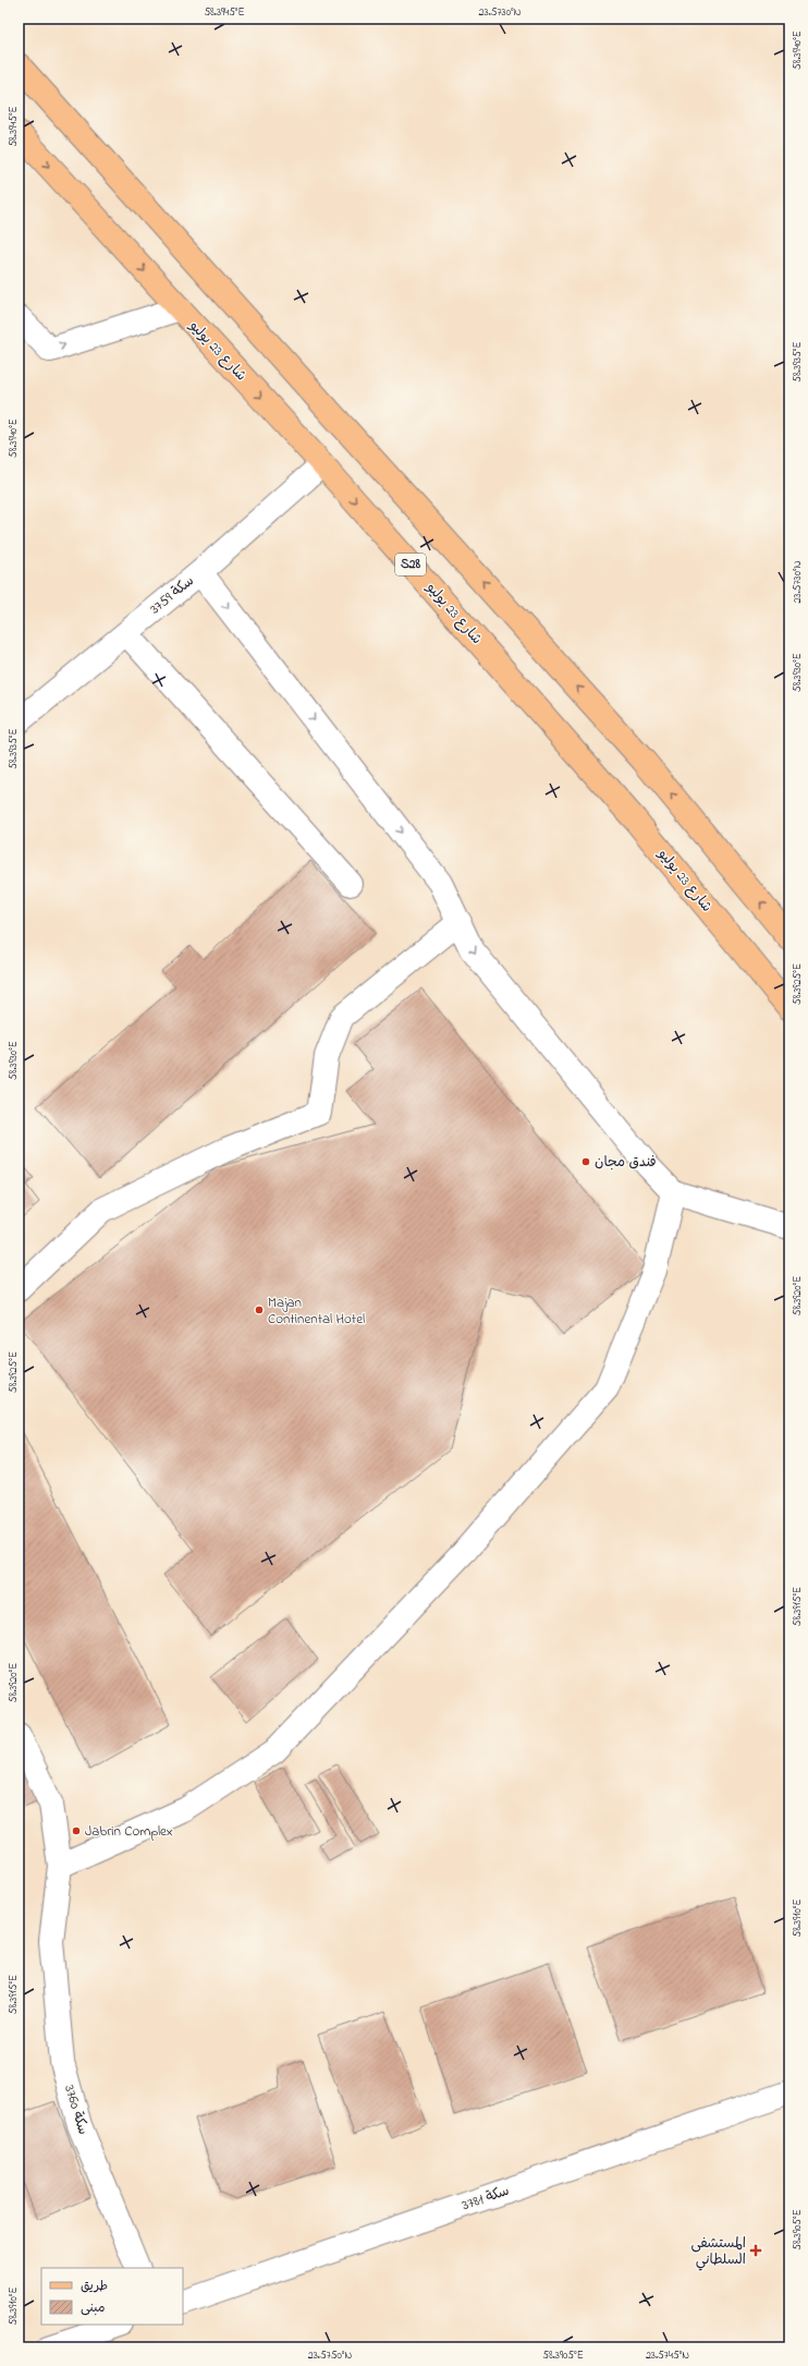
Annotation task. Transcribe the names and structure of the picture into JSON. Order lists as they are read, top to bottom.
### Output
{
  "streets": {
    "main road": ["شارع 23 يوليو", "S28"],
    "street": ["سكة 3759", "سكة 3760", "سكة 3781"]
  },
  "crossings": [
    ["شارع 23 يوليو", "سكة 3759"]
  ],
  "places": {
    "other": ["فندق مجان", "Majan Continental Hotel", "Jabrin Complex"],
    "health": ["المستشفى السلطاني"]
  },
  "legend": ["طريق", "مبنى"],
  "coordinates": [
    "58.3945°E",
    "23.5730°N",
    "58.3940°E",
    "58.3935°E",
    "58.3930°E",
    "58.3925°E",
    "58.3920°E",
    "58.3915°E",
    "58.3910°E",
    "58.3905°E",
    "23.5750°N",
    "23.5745°N"
  ]
}
